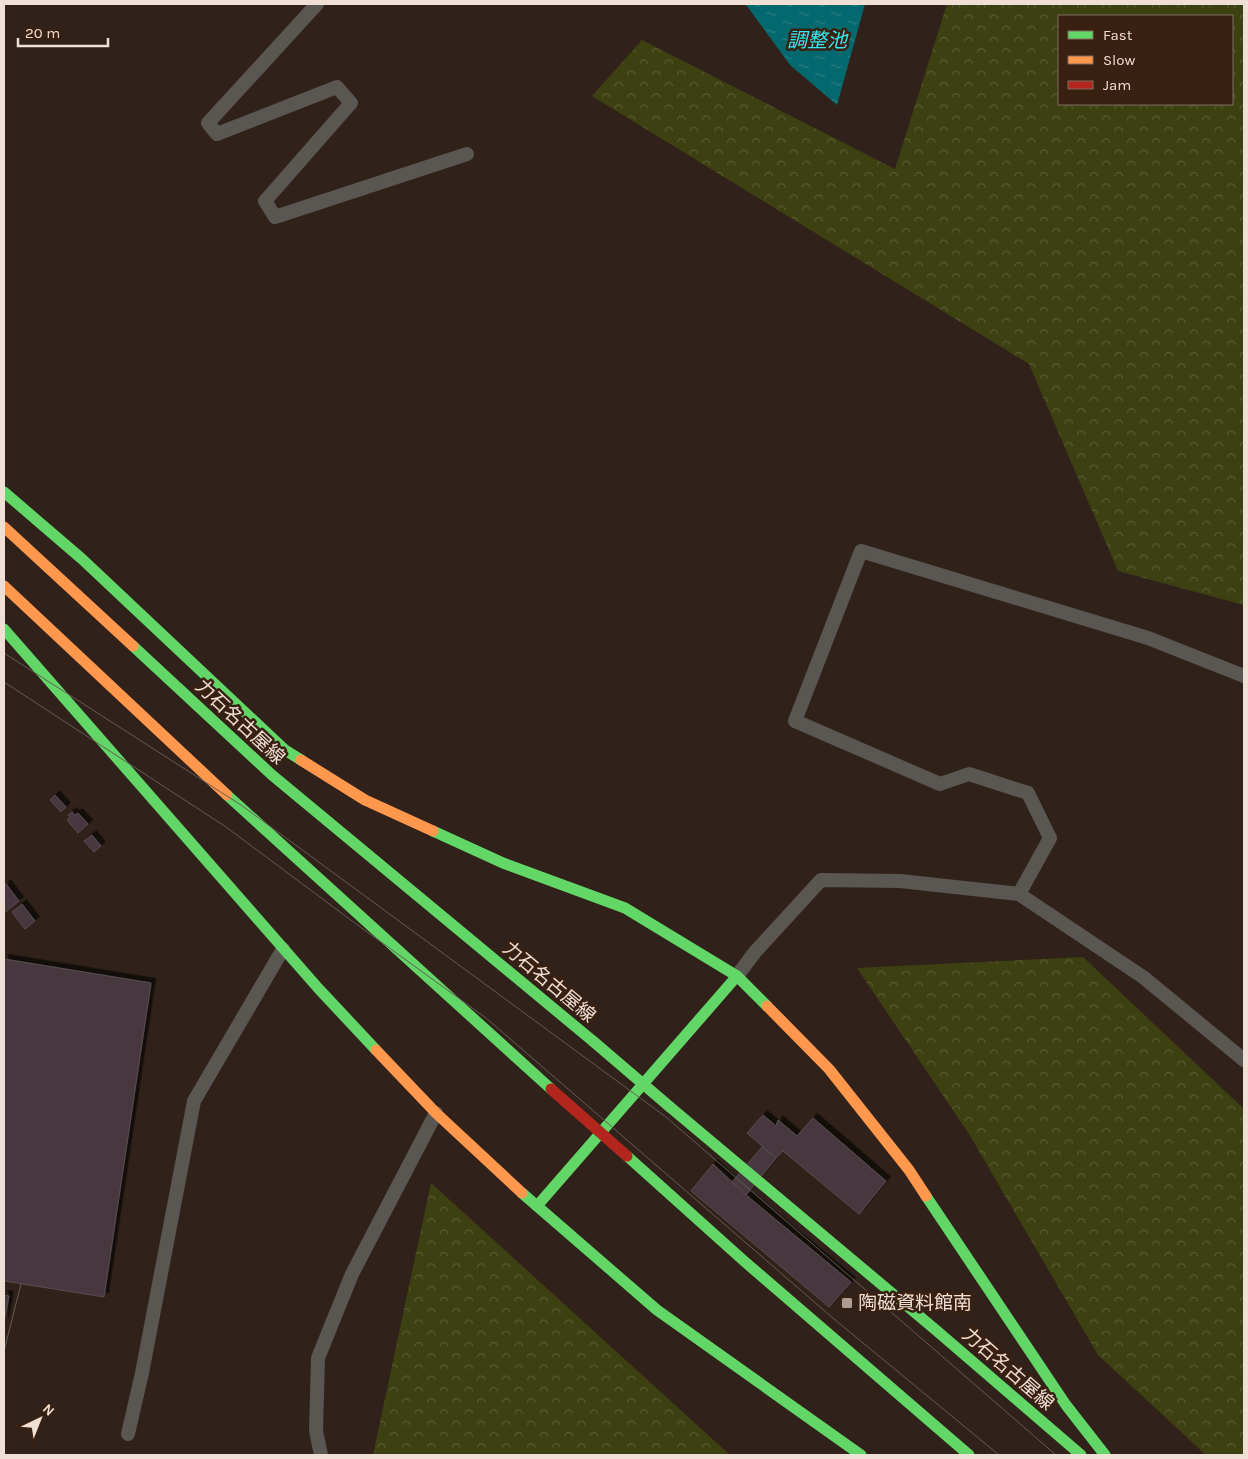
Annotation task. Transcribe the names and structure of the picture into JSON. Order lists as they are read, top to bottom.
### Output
{
  "streets": {
    "main road": ["力石名古屋線"]
  },
  "water": ["調整池"],
  "places": {
    "transit": ["陶磁資料館南"]
  },
  "legend": ["Fast", "Slow", "Jam"],
  "scale_bar": "20 m",
  "north": "top right"
}
